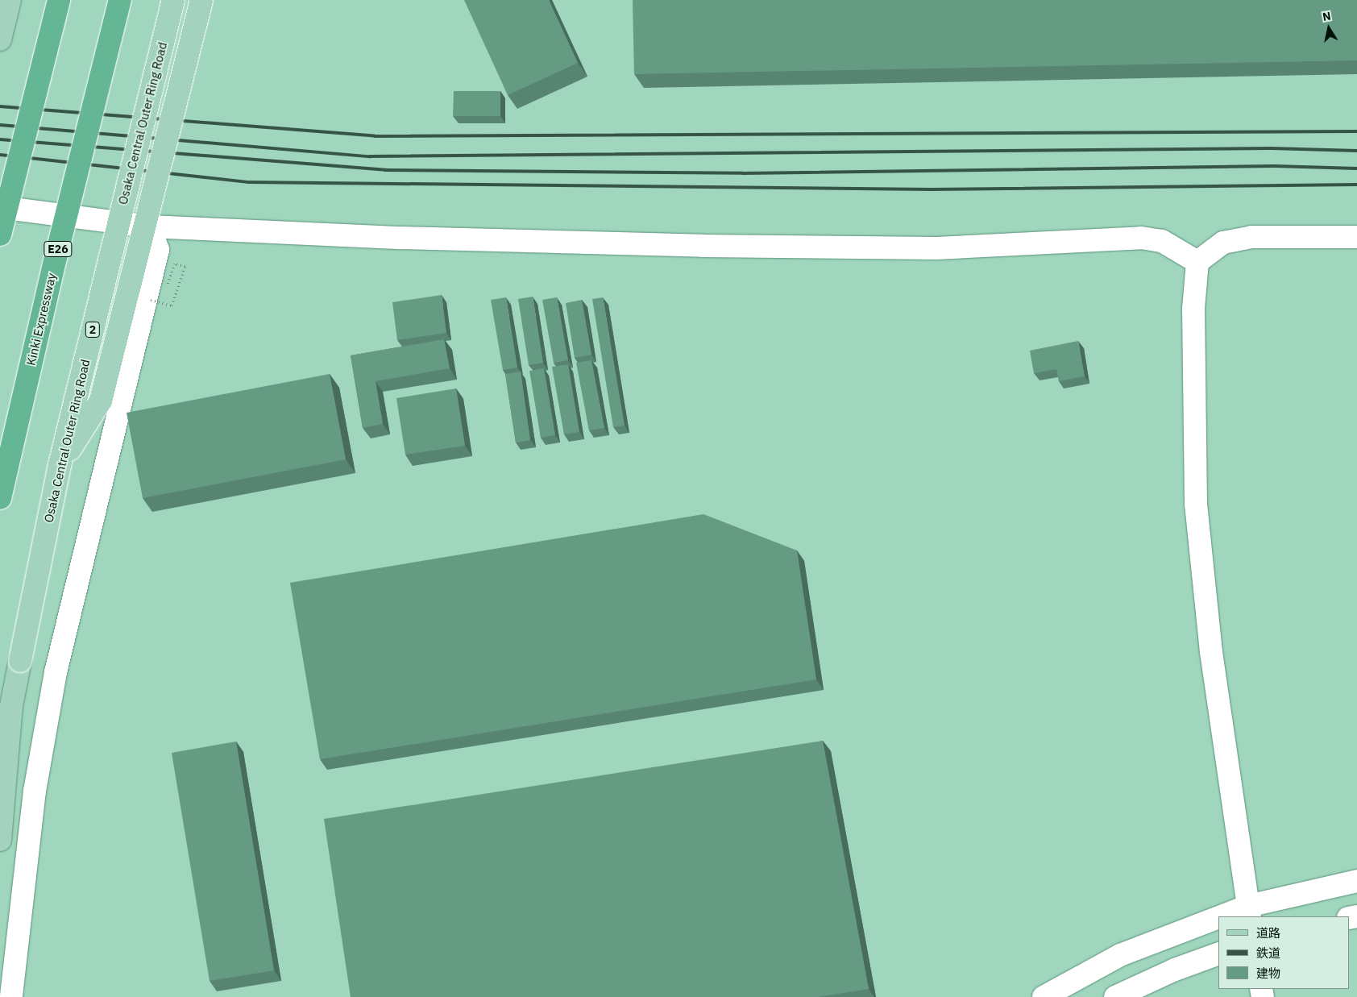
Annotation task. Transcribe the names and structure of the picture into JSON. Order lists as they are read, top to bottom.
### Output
{
  "streets": {
    "highway": ["E26", "Kinki Expressway"],
    "main road": ["Osaka Central Outer Ring Road", "2"]
  },
  "crossings": [
    ["Osaka Central Outer Ring Road", "2"]
  ],
  "legend": ["道路", "鉄道", "建物"],
  "north": "top"
}
